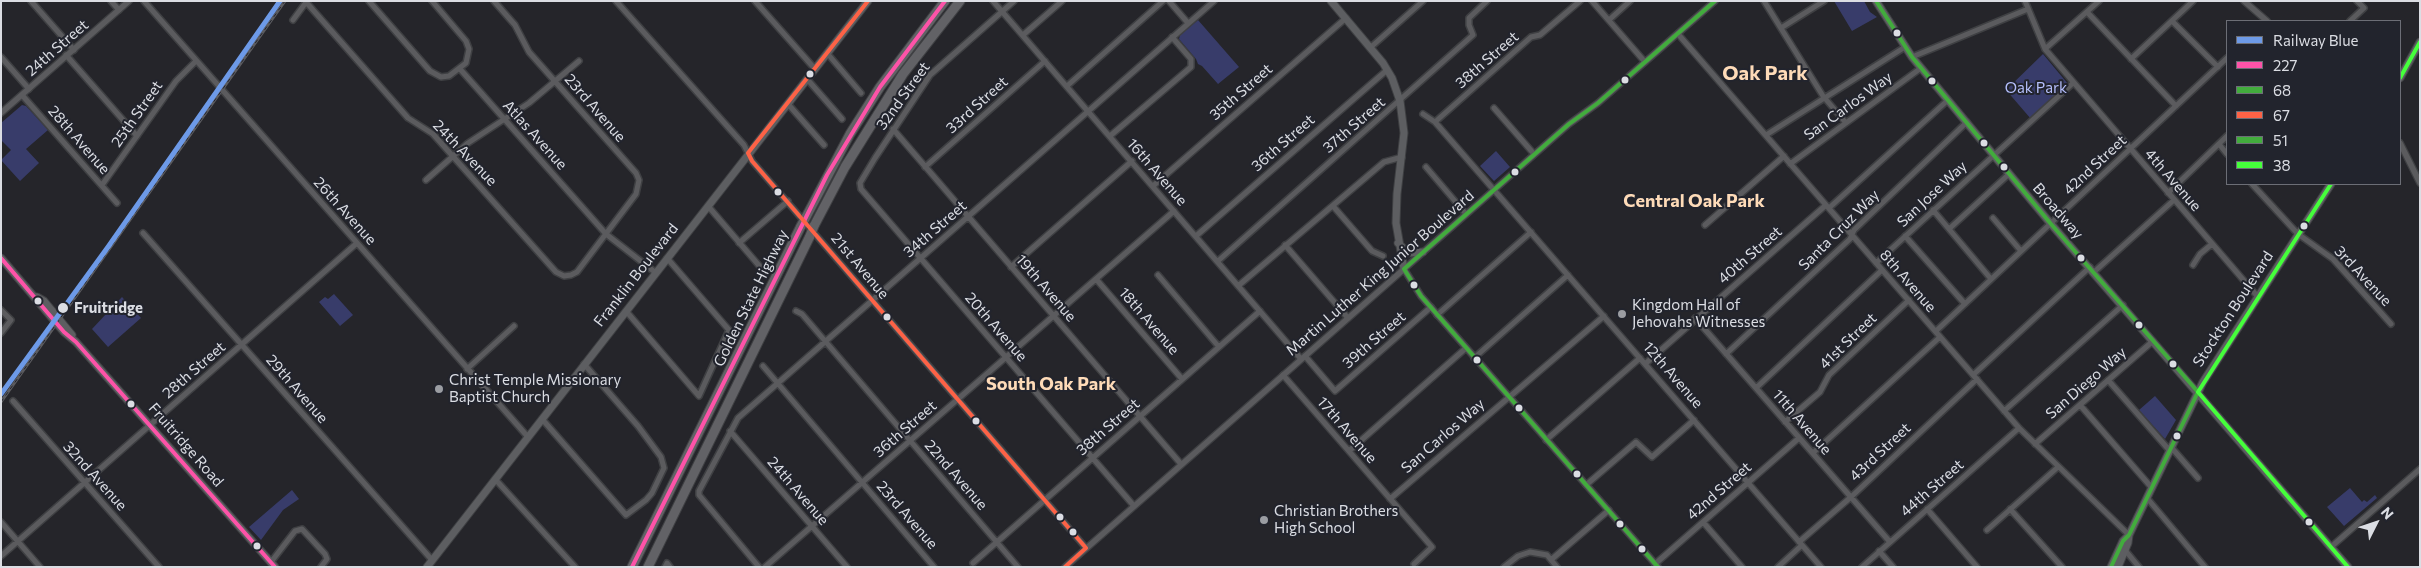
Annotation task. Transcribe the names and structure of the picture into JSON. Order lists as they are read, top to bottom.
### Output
{
  "streets": {
    "highway": ["Golden State Highway"],
    "main road": [
      "Broadway",
      "Franklin Boulevard",
      "Stockton Boulevard",
      "Fruitridge Road"
    ],
    "street": [
      "24th Street",
      "38th Street",
      "35th Street",
      "32nd Street",
      "33rd Street",
      "San Carlos Way",
      "23rd Avenue",
      "25th Street",
      "37th Street",
      "Atlas Avenue",
      "28th Avenue",
      "36th Street",
      "24th Avenue",
      "42nd Street",
      "16th Avenue",
      "4th Avenue",
      "San Jose Way",
      "26th Avenue",
      "34th Street",
      "Santa Cruz Way",
      "40th Street",
      "21st Avenue",
      "Martin Luther King Junior Boulevard",
      "3rd Avenue",
      "8th Avenue",
      "19th Avenue",
      "18th Avenue",
      "20th Avenue",
      "39th Street",
      "41st Street",
      "28th Street",
      "12th Avenue",
      "San Diego Way",
      "29th Avenue",
      "11th Avenue",
      "17th Avenue",
      "43rd Street",
      "22nd Avenue",
      "32nd Avenue",
      "44th Street"
    ]
  },
  "crossings": [
    ["24th Street", "28th Avenue"],
    ["38th Street", "16th Avenue"],
    ["38th Street", "21st Avenue"],
    ["38th Street", "19th Avenue"],
    ["38th Street", "18th Avenue"],
    ["38th Street", "20th Avenue"],
    ["38th Street", "12th Avenue"],
    ["38th Street", "22nd Avenue"],
    ["35th Street", "16th Avenue"],
    ["32nd Street", "16th Avenue"],
    ["32nd Street", "19th Avenue"],
    ["32nd Street", "20th Avenue"],
    ["33rd Street", "16th Avenue"],
    ["33rd Street", "19th Avenue"],
    ["San Carlos Way", "Broadway"],
    ["San Carlos Way", "8th Avenue"],
    ["San Carlos Way", "12th Avenue"],
    ["San Carlos Way", "17th Avenue"],
    ["23rd Avenue", "Atlas Avenue"],
    ["23rd Avenue", "36th Street"],
    ["23rd Avenue", "24th Avenue"],
    ["23rd Avenue", "34th Street"],
    ["25th Street", "28th Avenue"],
    ["25th Street", "26th Avenue"],
    ["37th Street", "16th Avenue"],
    ["Atlas Avenue", "24th Avenue"],
    ["Atlas Avenue", "Franklin Boulevard"],
    ["36th Street", "24th Avenue"],
    ["36th Street", "16th Avenue"],
    ["36th Street", "21st Avenue"],
    ["36th Street", "19th Avenue"],
    ["36th Street", "18th Avenue"],
    ["36th Street", "20th Avenue"],
    ["36th Street", "22nd Avenue"],
    ["24th Avenue", "34th Street"],
    ["42nd Street", "4th Avenue"],
    ["42nd Street", "Broadway"],
    ["42nd Street", "8th Avenue"],
    ["42nd Street", "12th Avenue"],
    ["42nd Street", "11th Avenue"],
    ["16th Avenue", "34th Street"],
    ["16th Avenue", "Martin Luther King Junior Boulevard"],
    ["16th Avenue", "39th Street"],
    ["4th Avenue", "San Jose Way"],
    ["4th Avenue", "Stockton Boulevard"],
    ["4th Avenue", "43rd Street"],
    ["San Jose Way", "Broadway"],
    ["San Jose Way", "8th Avenue"],
    ["26th Avenue", "Franklin Boulevard"],
    ["26th Avenue", "28th Street"],
    ["Broadway", "Santa Cruz Way"],
    ["Broadway", "40th Street"],
    ["Broadway", "Stockton Boulevard"],
    ["Broadway", "San Diego Way"],
    ["Broadway", "43rd Street"],
    ["34th Street", "21st Avenue"],
    ["34th Street", "19th Avenue"],
    ["34th Street", "20th Avenue"],
    ["34th Street", "22nd Avenue"],
    ["Santa Cruz Way", "8th Avenue"],
    ["Santa Cruz Way", "11th Avenue"],
    ["40th Street", "8th Avenue"],
    ["40th Street", "12th Avenue"],
    ["40th Street", "11th Avenue"],
    ["21st Avenue", "Martin Luther King Junior Boulevard"],
    ["21st Avenue", "Franklin Boulevard"],
    ["Martin Luther King Junior Boulevard", "8th Avenue"],
    ["Martin Luther King Junior Boulevard", "19th Avenue"],
    ["Martin Luther King Junior Boulevard", "20th Avenue"],
    ["Martin Luther King Junior Boulevard", "12th Avenue"],
    ["Martin Luther King Junior Boulevard", "17th Avenue"],
    ["Franklin Boulevard", "29th Avenue"],
    ["3rd Avenue", "Stockton Boulevard"],
    ["8th Avenue", "Stockton Boulevard"],
    ["8th Avenue", "41st Street"],
    ["8th Avenue", "San Diego Way"],
    ["8th Avenue", "43rd Street"],
    ["8th Avenue", "44th Street"],
    ["41st Street", "11th Avenue"],
    ["28th Street", "29th Avenue"],
    ["28th Street", "Fruitridge Road"],
    ["28th Street", "32nd Avenue"],
    ["12th Avenue", "43rd Street"],
    ["11th Avenue", "43rd Street"],
    ["11th Avenue", "44th Street"]
  ],
  "districts": ["Oak Park", "Central Oak Park", "South Oak Park"],
  "parks": ["Oak Park"],
  "places": [
    "Fruitridge",
    "Kingdom Hall of Jehovahs Witnesses",
    "Christ Temple Missionary Baptist Church",
    "Christian Brothers High School"
  ],
  "lines": [
    "rail line Blue",
    "transit line 227",
    "transit line 68",
    "transit line 67",
    "transit line 51",
    "transit line 38"
  ],
  "legend": [
    "Railway Blue",
    "227",
    "68",
    "67",
    "51",
    "38"
  ],
  "north": "top right"
}
